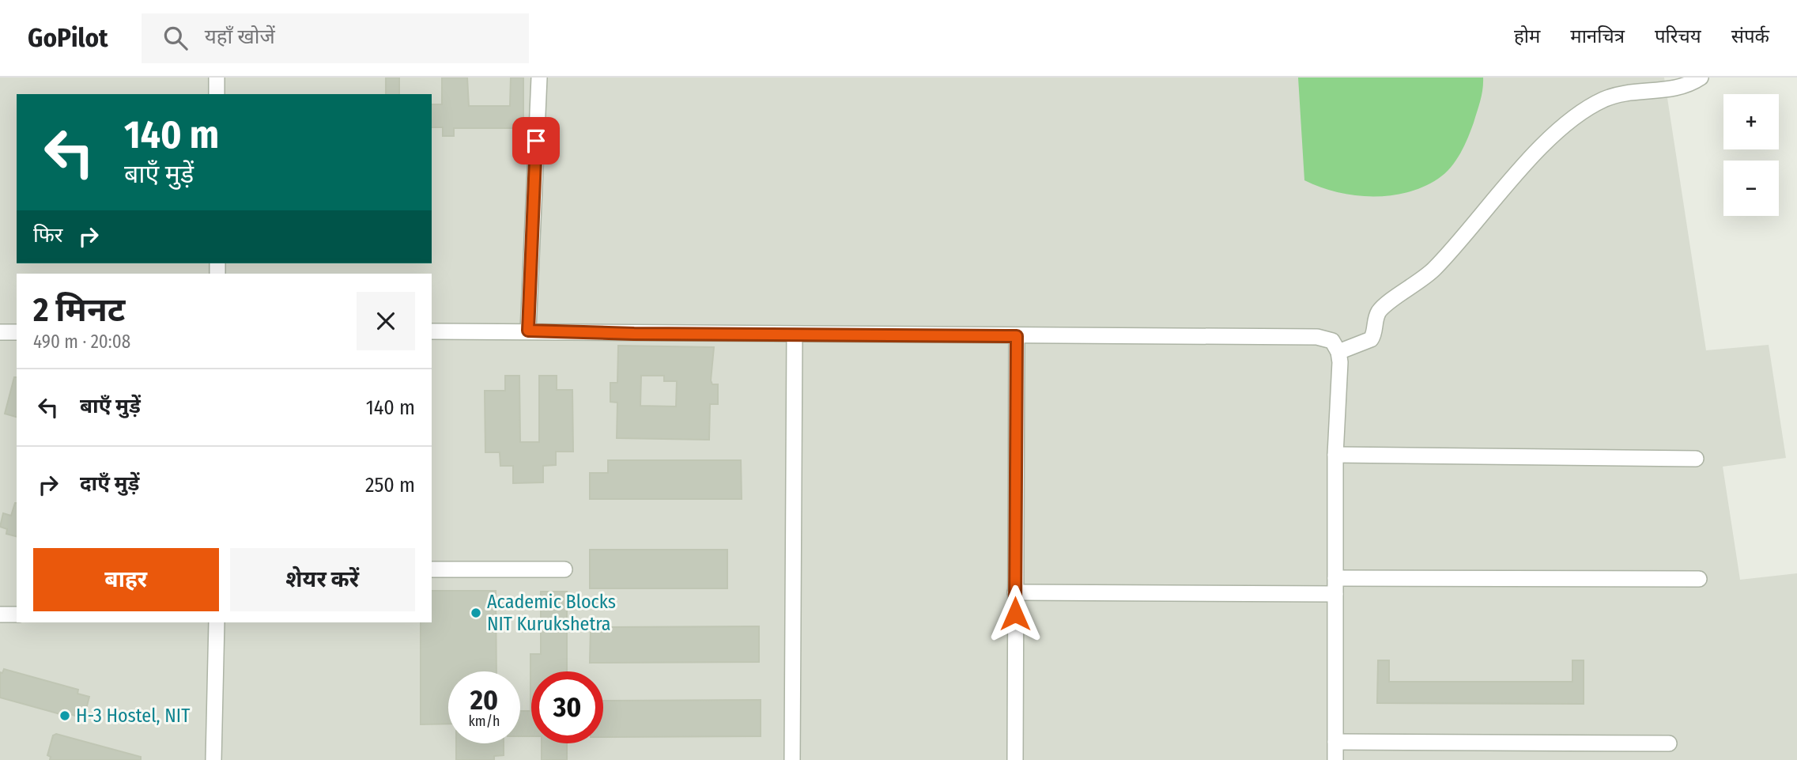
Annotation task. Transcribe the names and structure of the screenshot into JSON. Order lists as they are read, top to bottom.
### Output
{
  "places": ["Academic Blocks NIT Kurukshetra", "H-3 Hostel, NIT"],
  "page": {
    "header": "GoPilot",
    "search": "यहाँ खोजें",
    "nav": [
      "होम",
      "मानचित्र",
      "परिचय",
      "संपर्क"
    ],
    "map_buttons": ["+", "−"],
    "turn": ["140 m", "बाएँ मुड़ें"],
    "then": "फिर",
    "heading": ["2 मिनट", "490 m · 20:08"],
    "list": [
      {
        "name": "बाएँ मुड़ें",
        "value": "140 m"
      },
      {
        "name": "दाएँ मुड़ें",
        "value": "250 m"
      }
    ],
    "buttons": ["बाहर", "शेयर करें"],
    "speed": "20 km/h",
    "limit": "30"
  }
}
